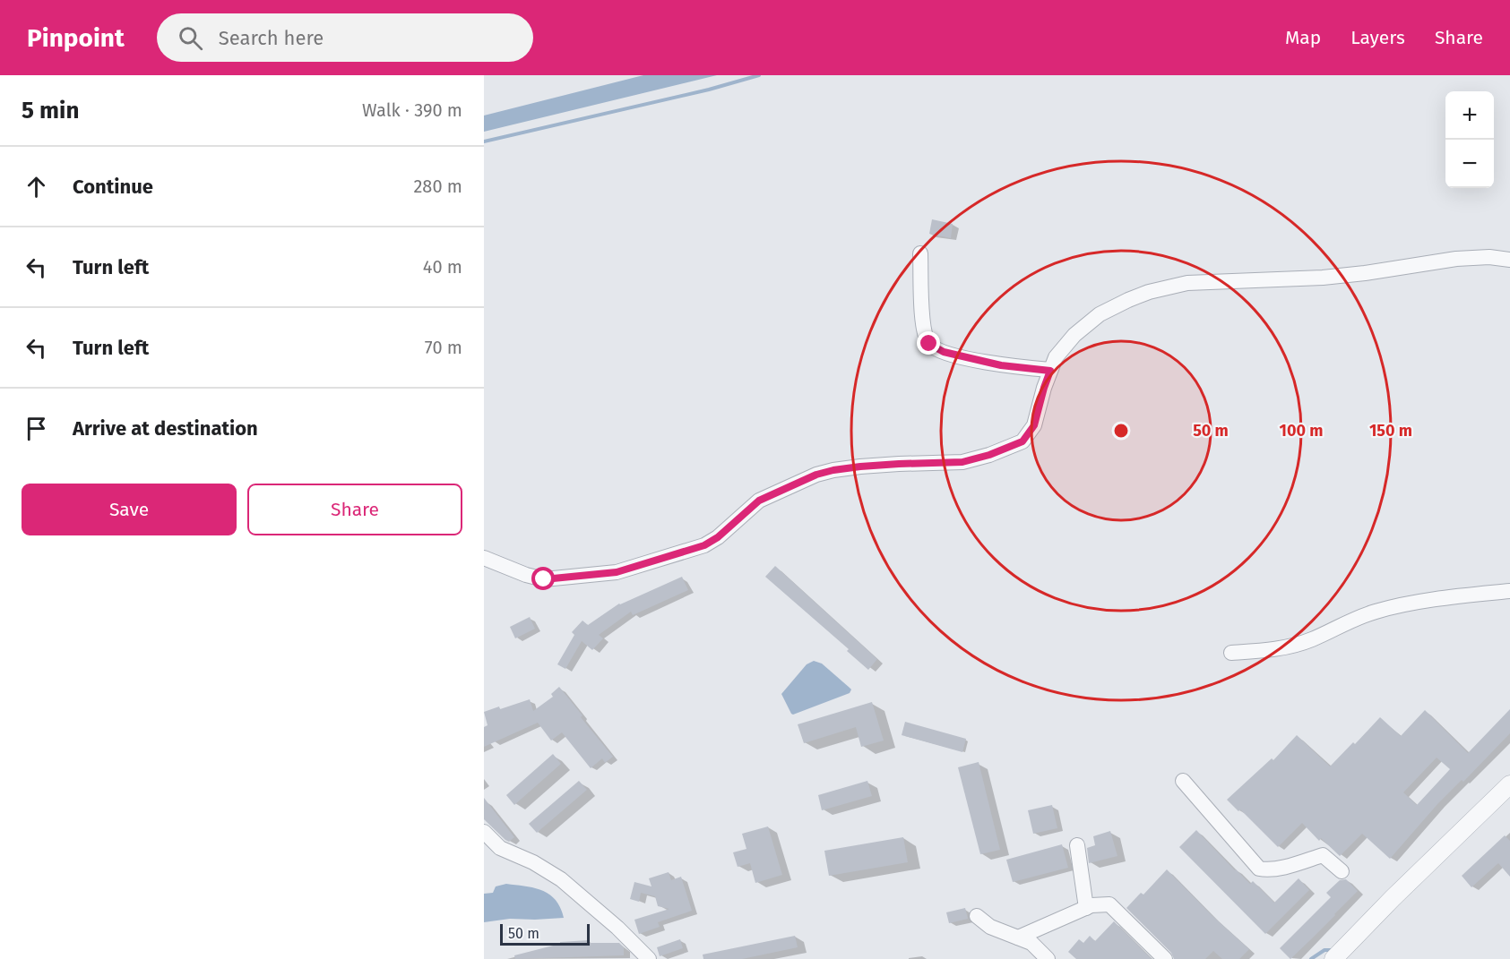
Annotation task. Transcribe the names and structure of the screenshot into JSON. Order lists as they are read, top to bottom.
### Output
{
  "scale_bar": "50 m",
  "page": {
    "header": "Pinpoint",
    "search": "Search here",
    "nav": ["Map", "Layers", "Share"],
    "heading": ["5 min", "Walk · 390 m"],
    "map_buttons": ["+", "−"],
    "list": [
      ["Continue", "280 m"],
      ["Turn left", "40 m"],
      ["Turn left", "70 m"],
      "Arrive at destination"
    ],
    "buttons": ["Save", "Share"],
    "scale": "50 m"
  },
  "rings": ["50 m", "100 m", "150 m"]
}
